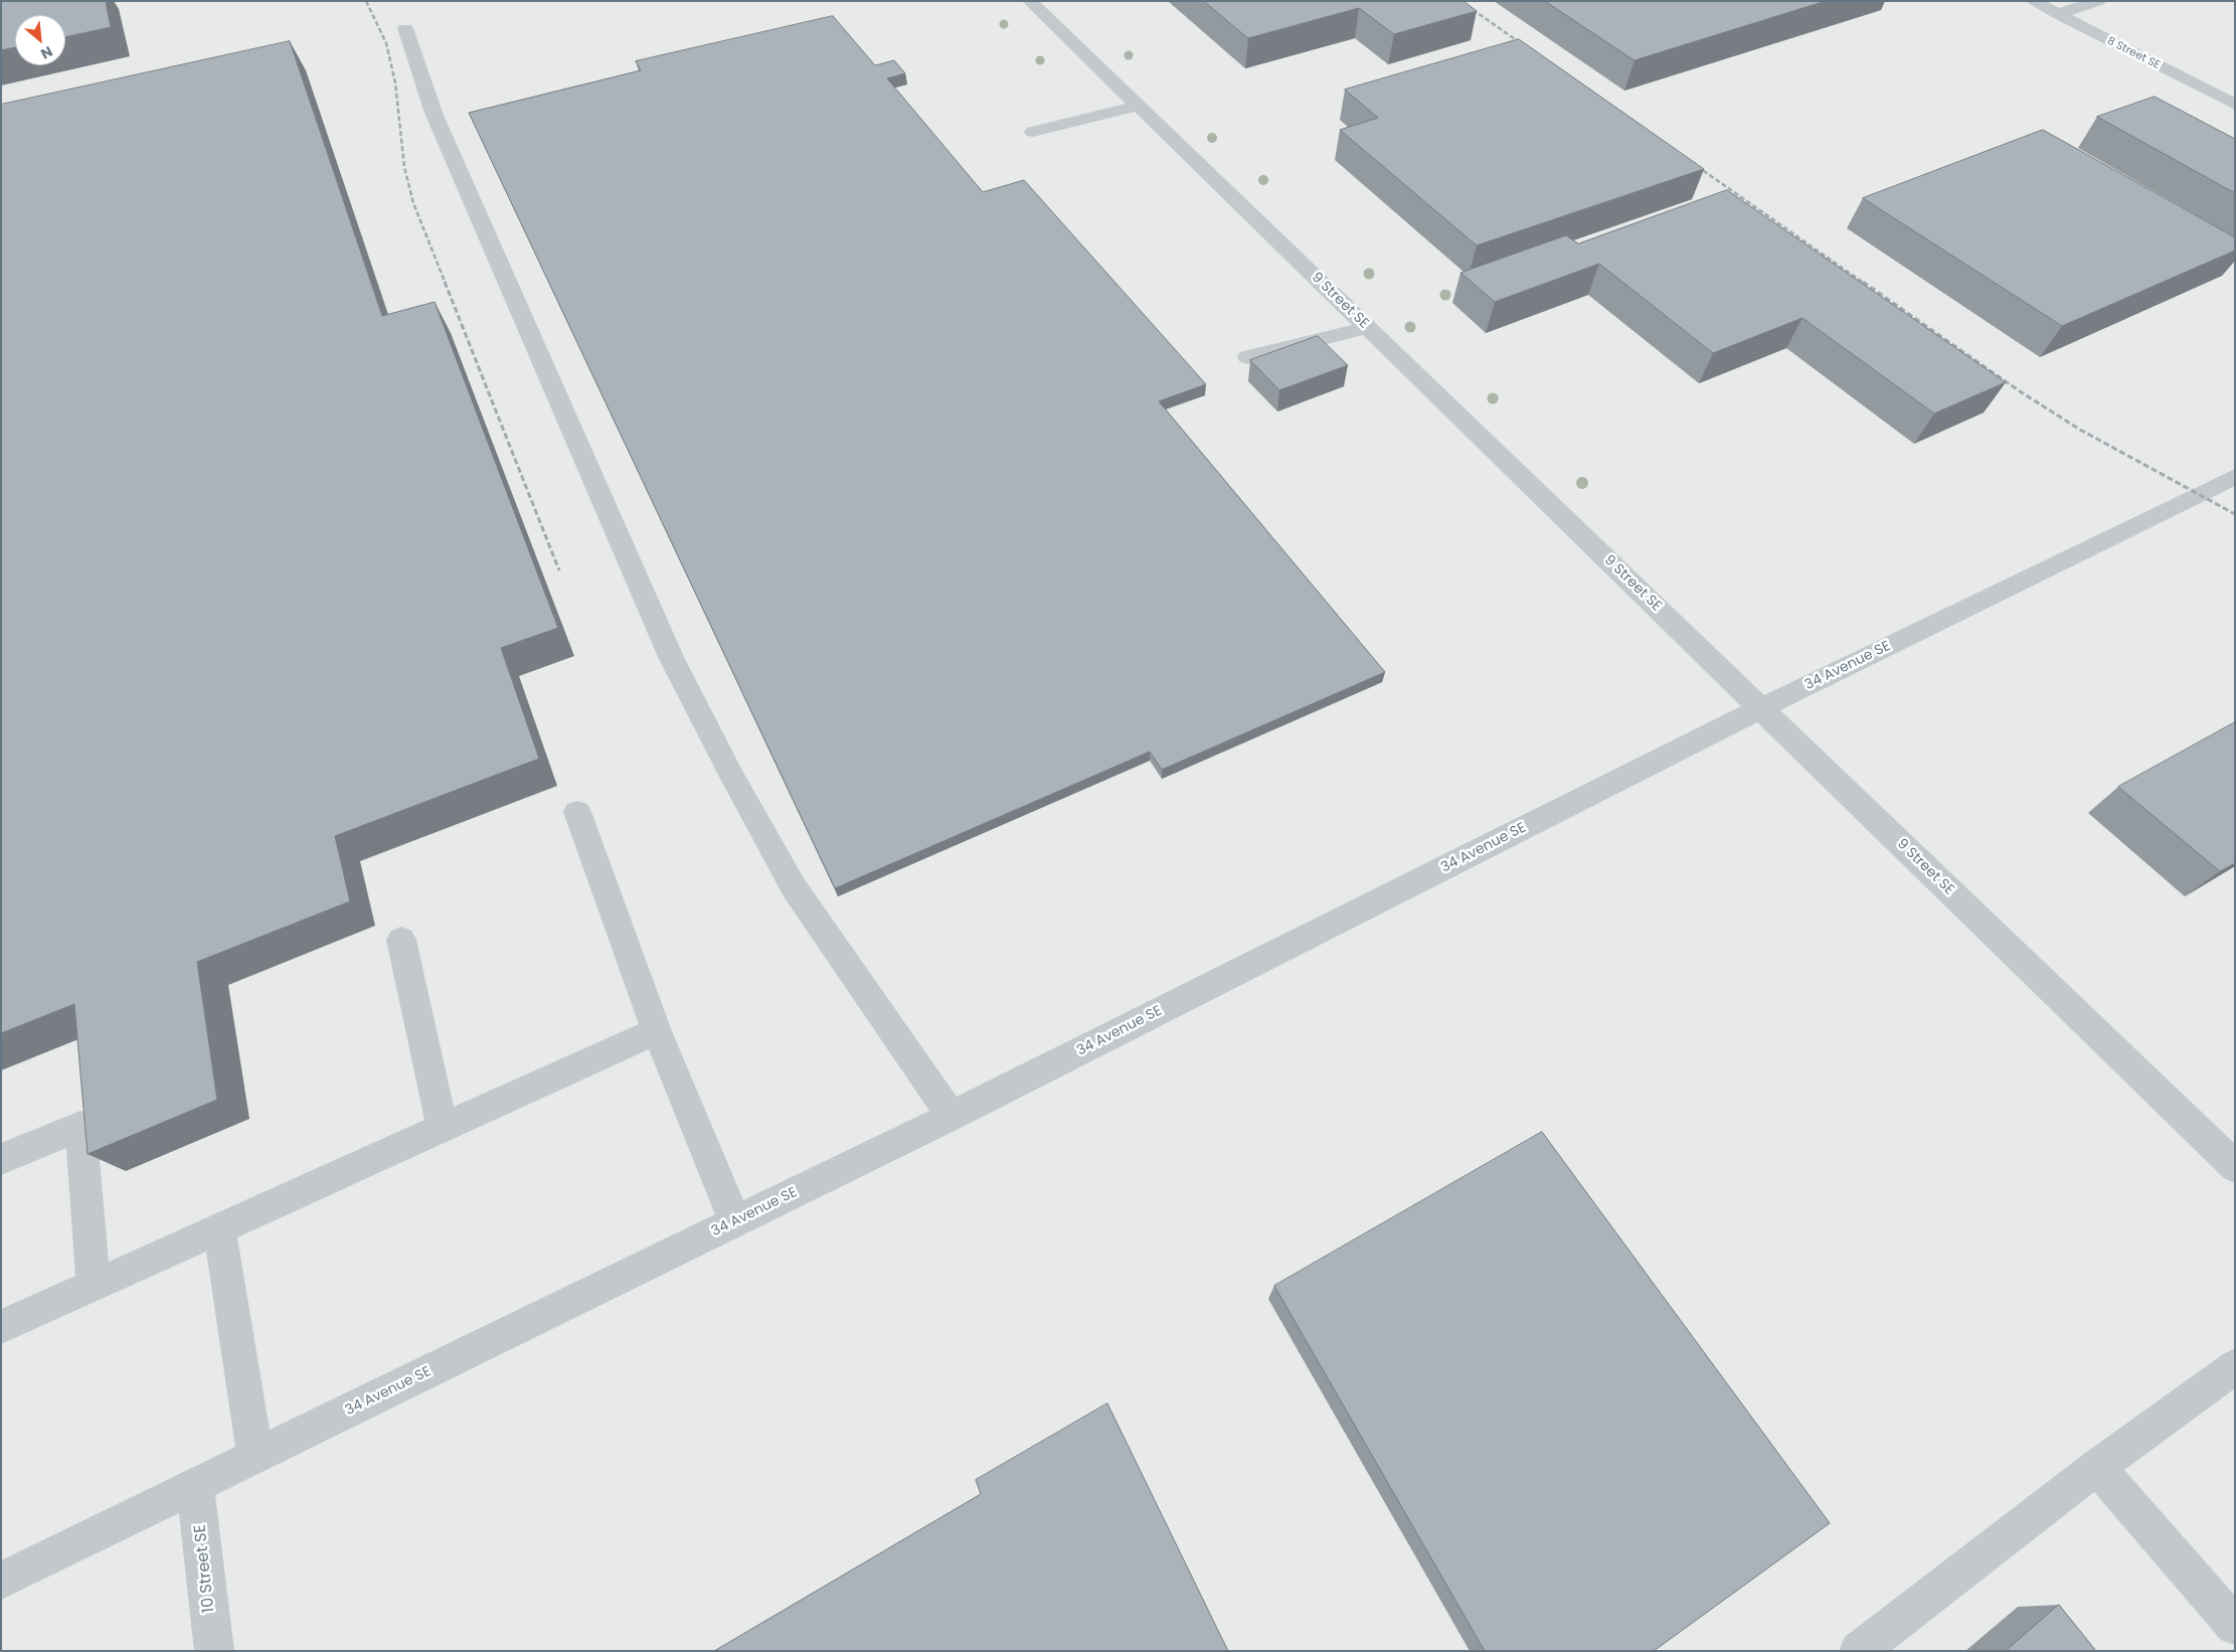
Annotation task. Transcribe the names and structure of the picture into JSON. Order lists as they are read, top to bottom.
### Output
{
  "streets": {
    "street": [
      "8 Street SE",
      "9 Street SE",
      "34 Avenue SE",
      "10 Street SE"
    ]
  },
  "crossings": [
    ["9 Street SE", "34 Avenue SE"],
    ["34 Avenue SE", "10 Street SE"]
  ],
  "north": "bottom right"
}
